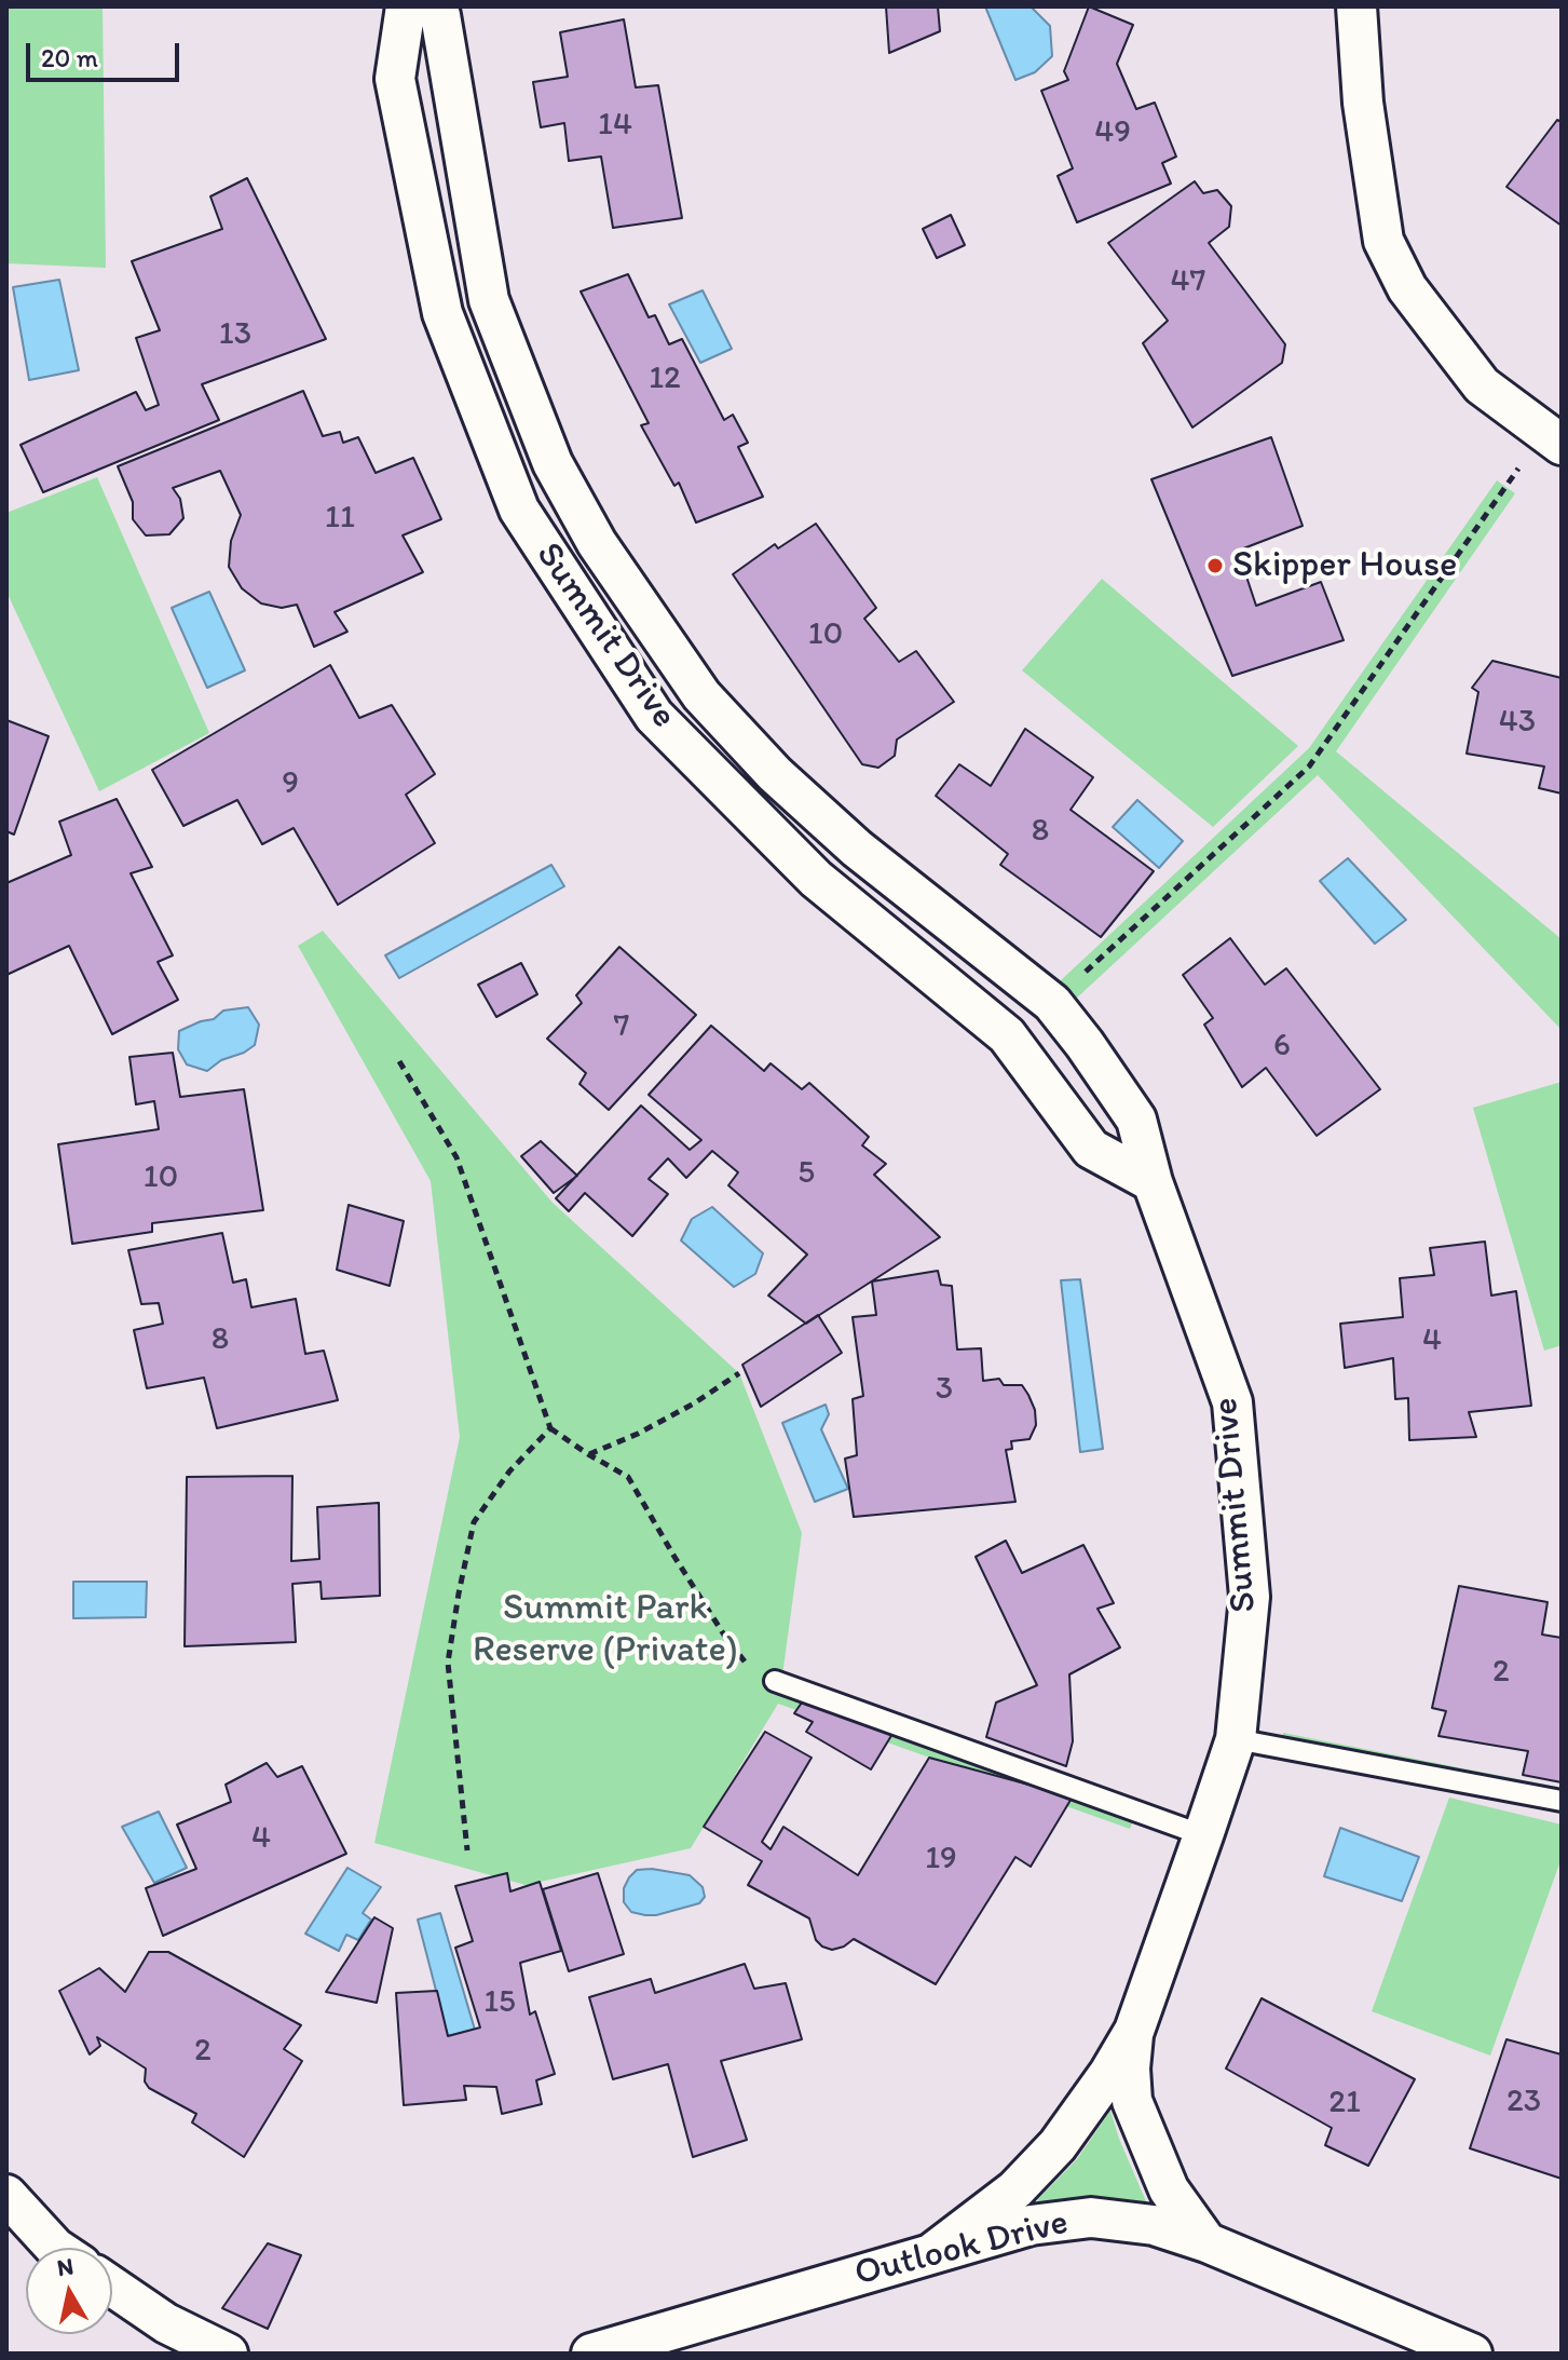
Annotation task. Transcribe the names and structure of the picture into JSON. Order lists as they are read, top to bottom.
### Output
{
  "streets": {
    "street": ["Summit Drive", "Outlook Drive"]
  },
  "crossings": [
    ["Summit Drive", "Outlook Drive"]
  ],
  "parks": ["Summit Park Reserve (Private)"],
  "places": ["Skipper House"],
  "house_numbers": [
    "14",
    "49",
    "47",
    "13",
    "12",
    "11",
    "10",
    "43",
    "9",
    "8",
    "7",
    "6",
    "5",
    "10",
    "8",
    "4",
    "3",
    "2",
    "4",
    "19",
    "15",
    "2",
    "23",
    "21"
  ],
  "scale_bar": "20 m",
  "north": "top"
}
